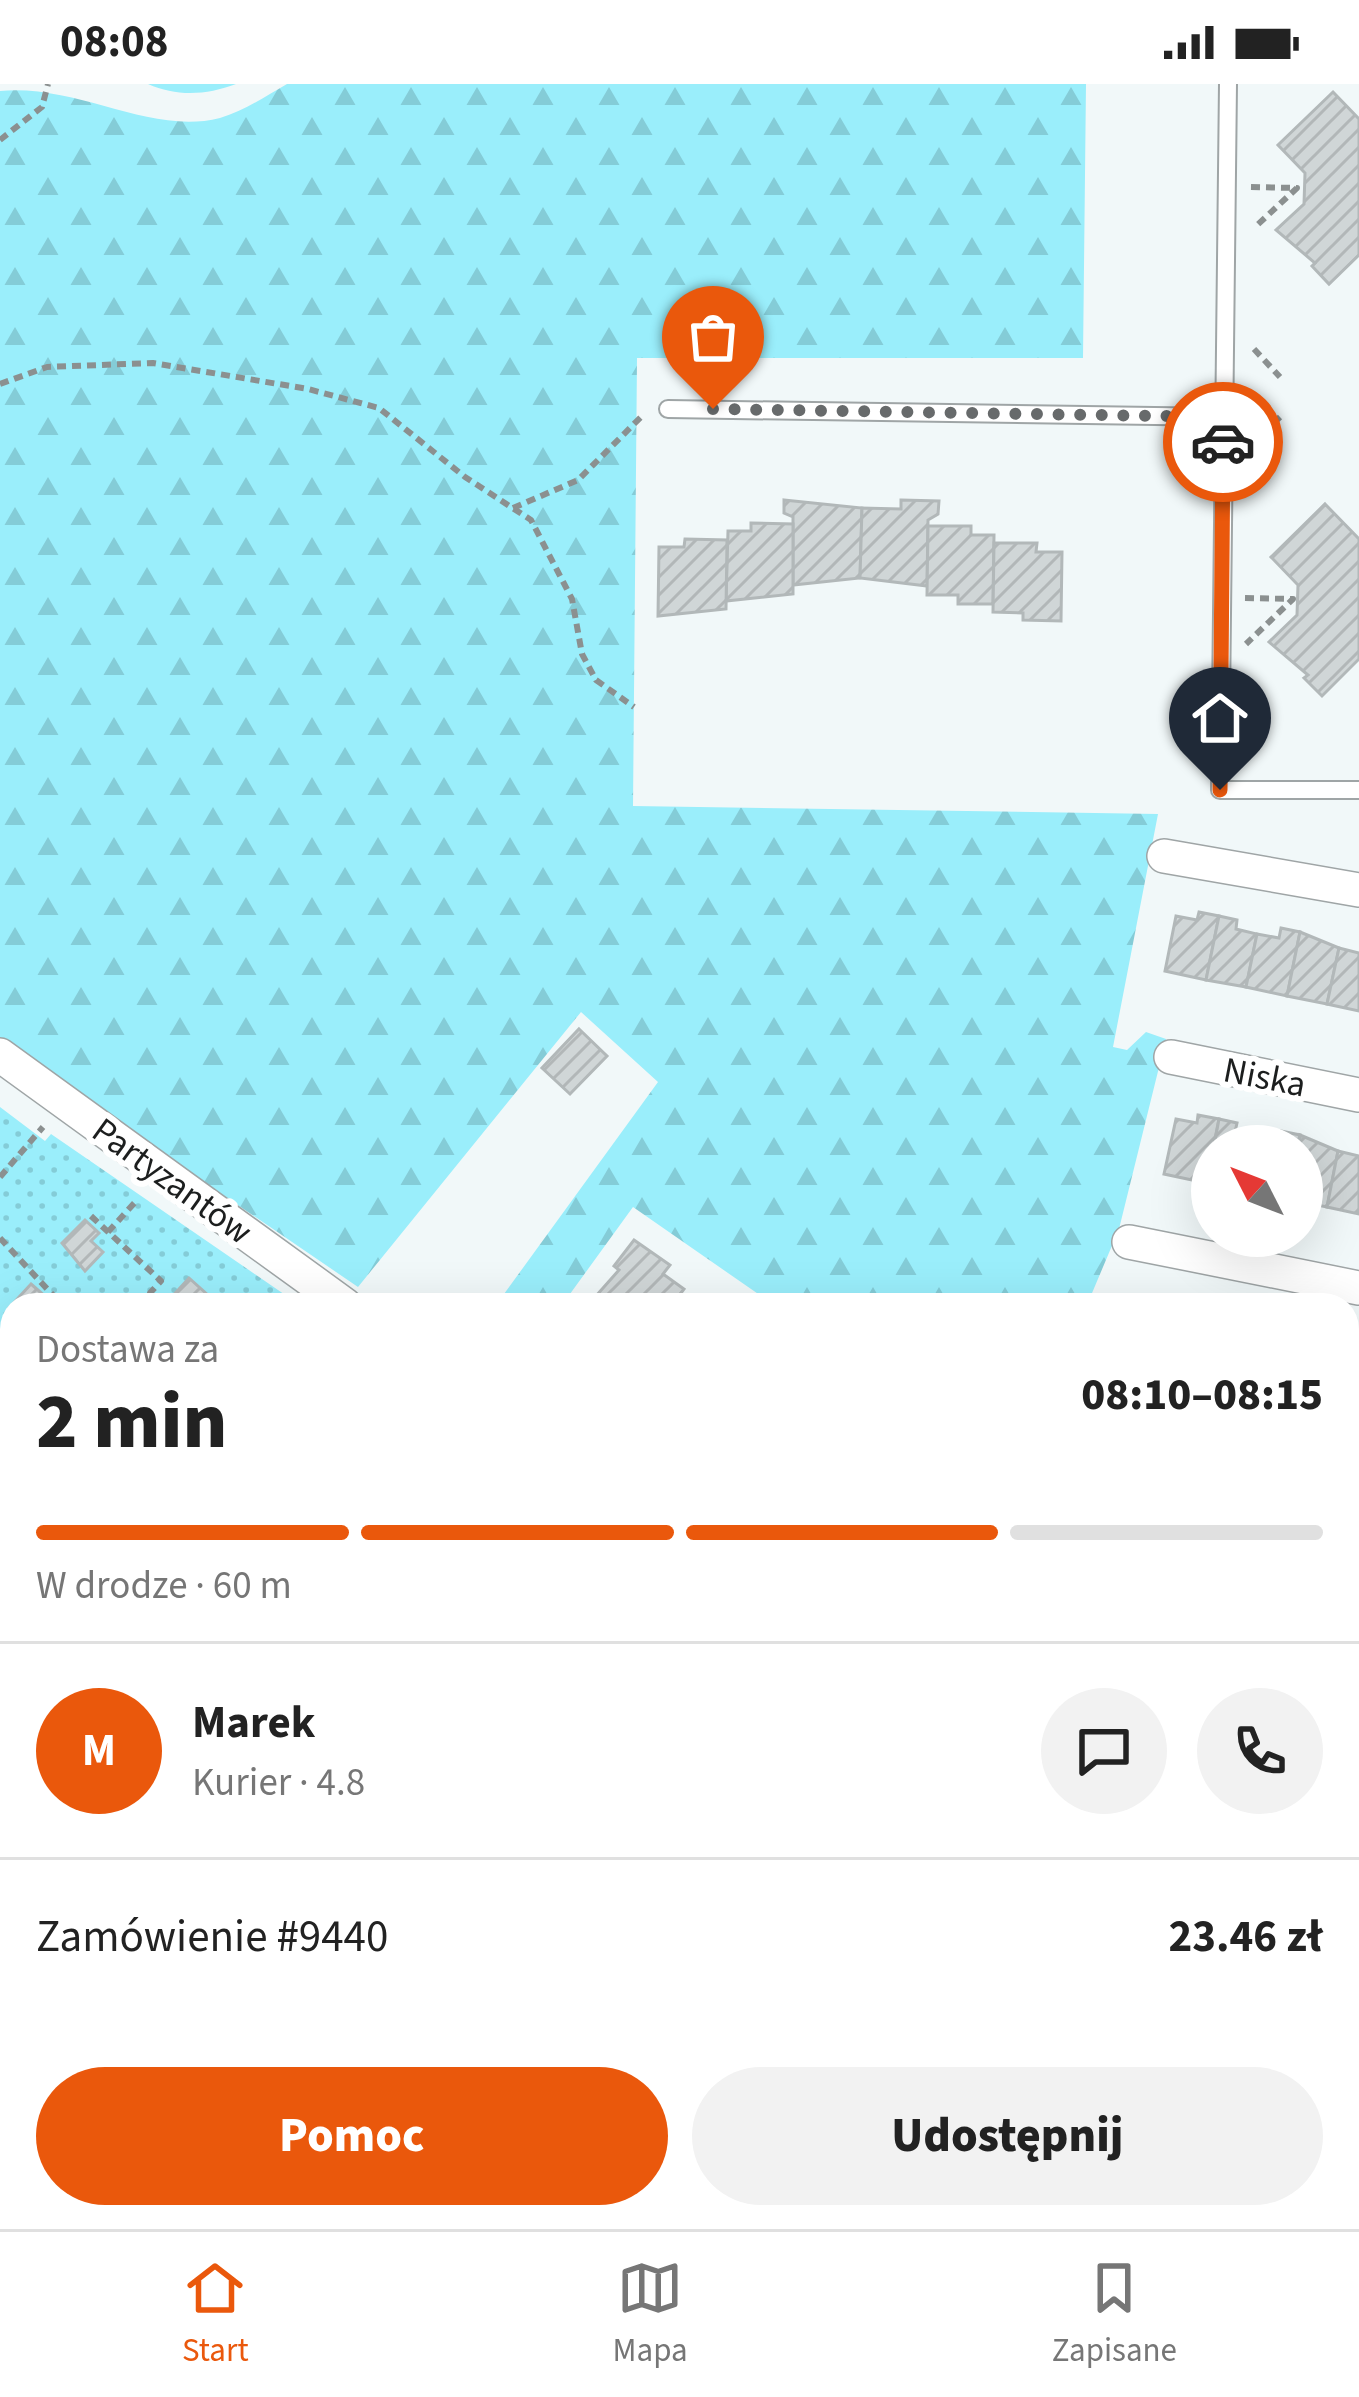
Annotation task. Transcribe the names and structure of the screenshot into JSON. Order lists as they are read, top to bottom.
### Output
{
  "streets": {
    "street": ["Niska", "Partyzantów"]
  },
  "north": "top left",
  "page": {
    "status": "08:08",
    "heading": ["2 min", "Dostawa za", "08:10–08:15"],
    "panel": [
      "Marek",
      "Kurier · 4.8",
      "Zamówienie #9440",
      "23.46 zł"
    ],
    "bar": "W drodze · 60 m",
    "round": "M",
    "buttons": ["Pomoc", "Udostępnij"],
    "tabs": ["Start", "Mapa", "Zapisane"]
  }
}
